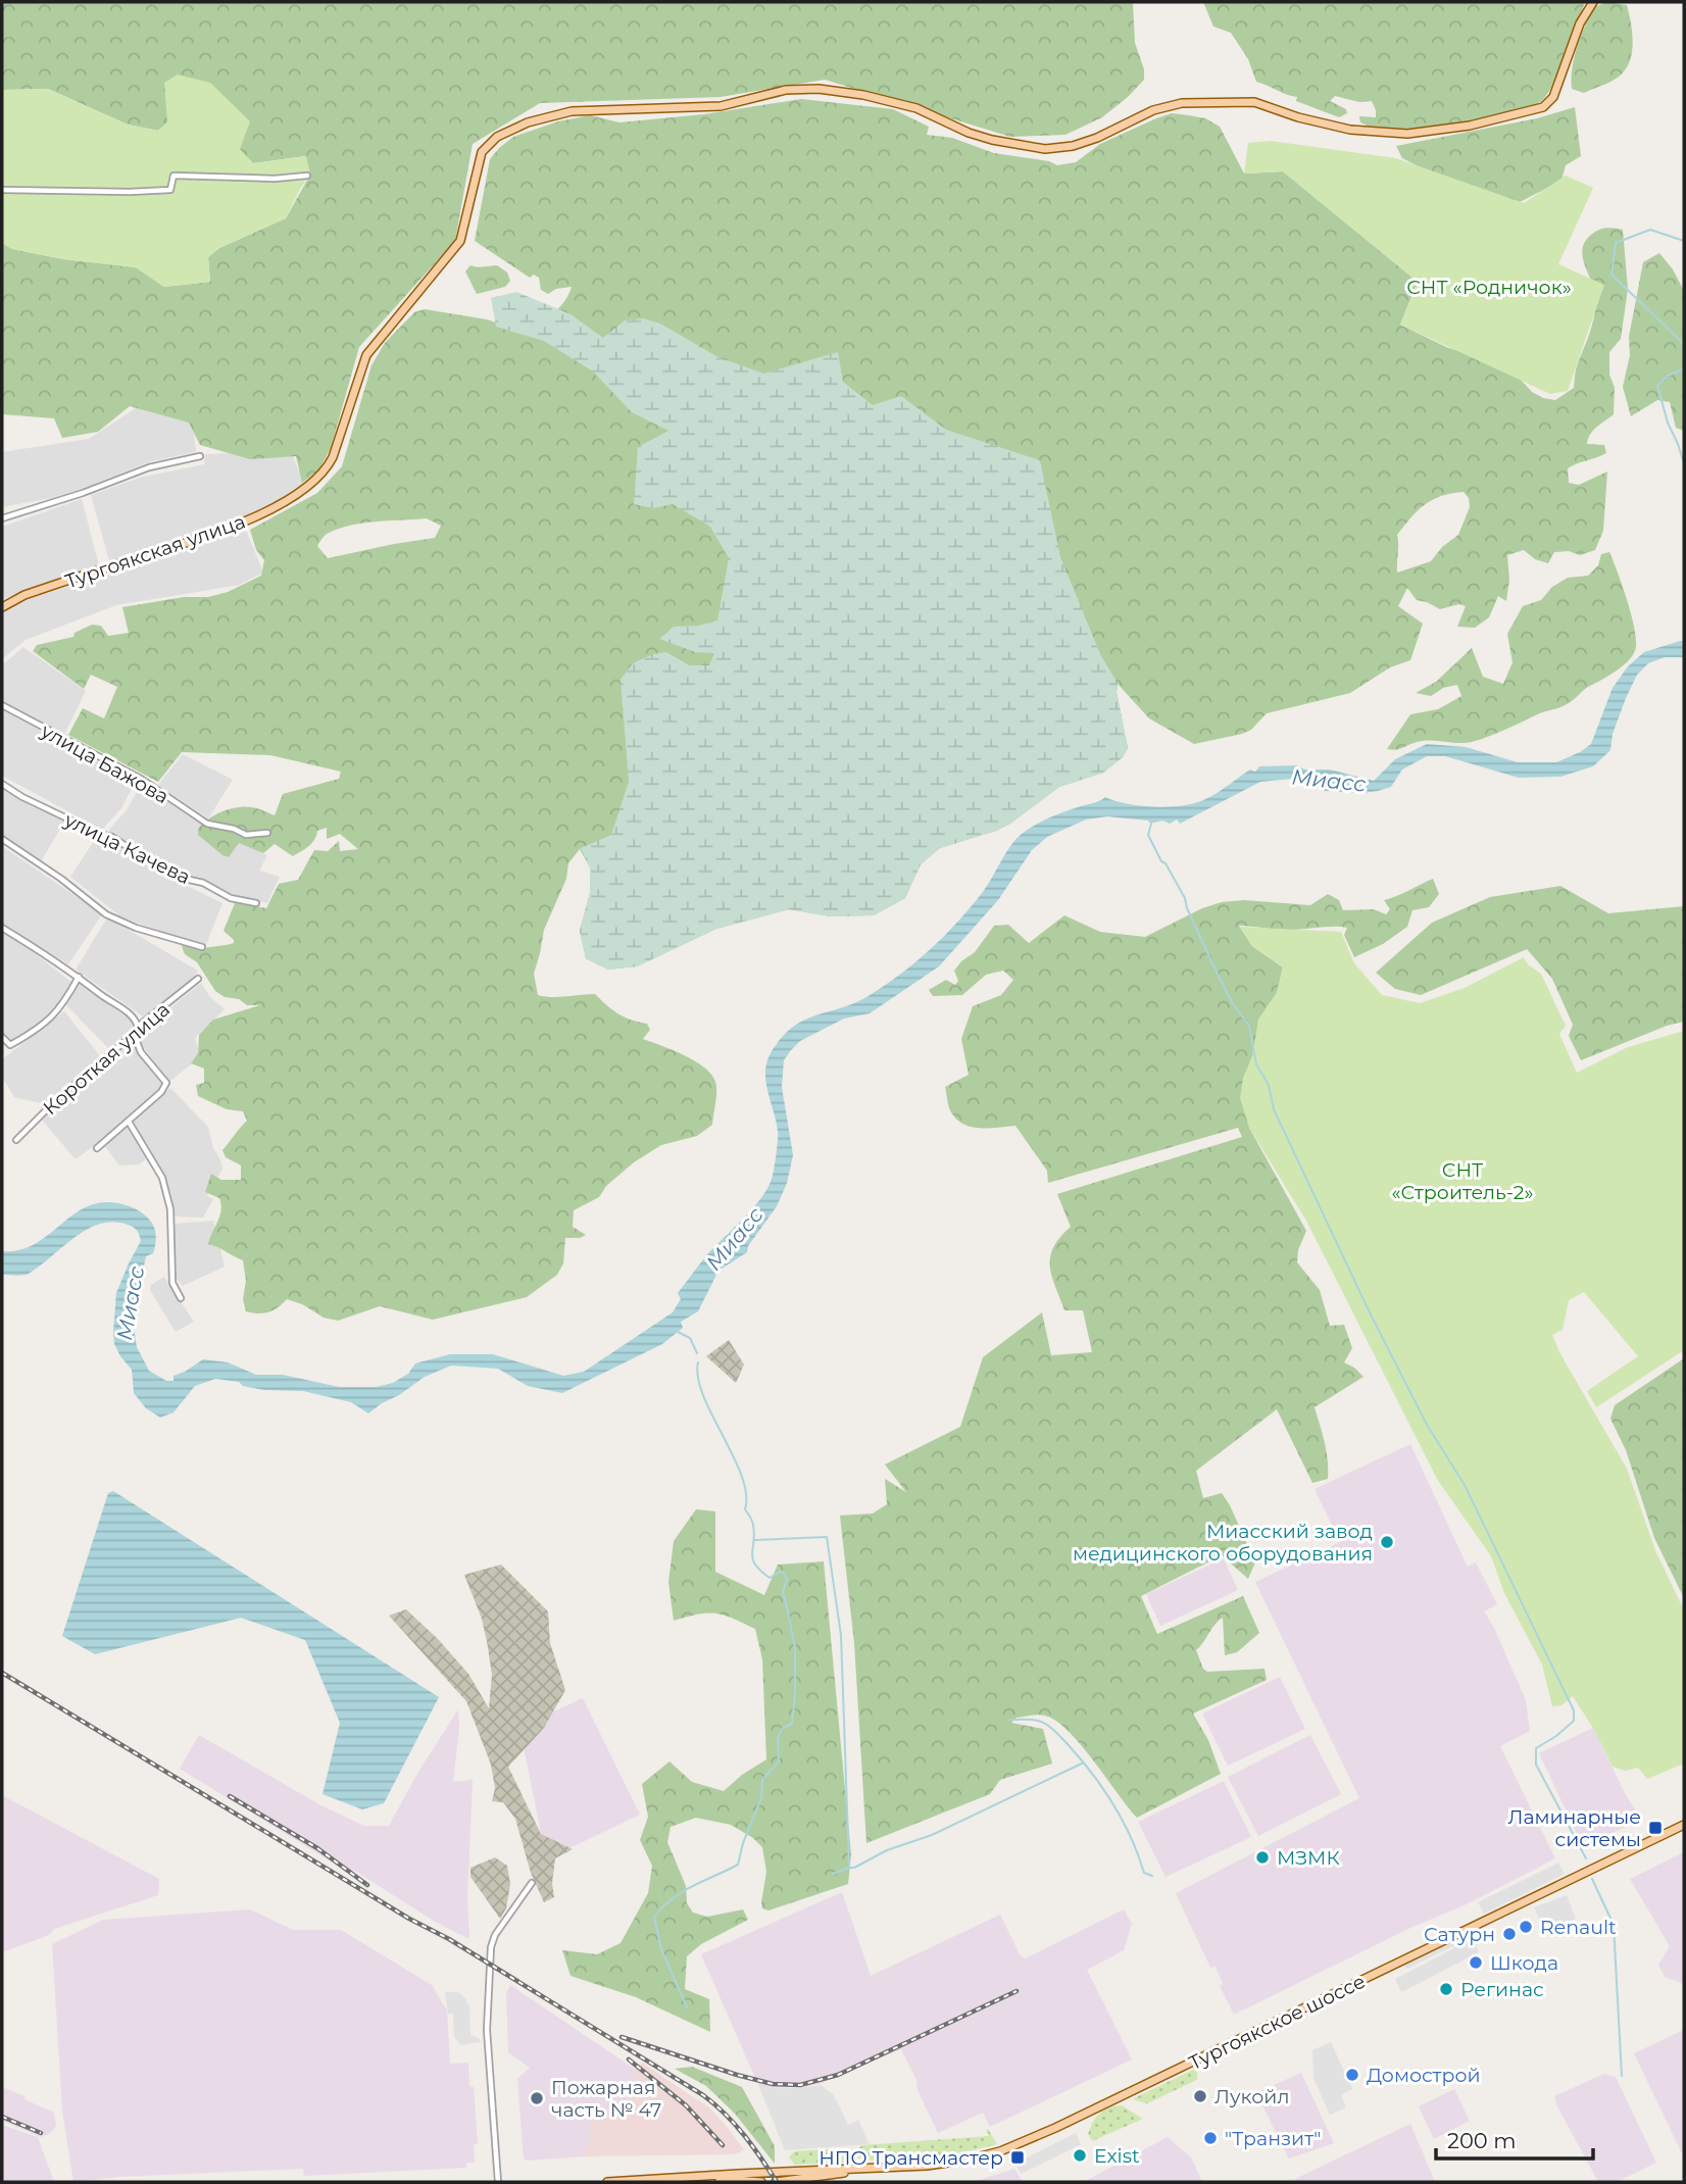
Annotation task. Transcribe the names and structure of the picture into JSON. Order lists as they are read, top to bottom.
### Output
{
  "streets": {
    "main road": ["Тургоякская улица", "Тургоякское шоссе"],
    "street": ["улица Бажова", "улица Качева", "Короткая улица"]
  },
  "water": ["Миасс"],
  "parks": ["СНТ «Родничок»", "СНТ «Строитель-2»"],
  "places": {
    "other": [
      "Миасский завод медицинского оборудования",
      "МЗМК",
      "Renault",
      "Сатурн",
      "Шкода",
      "Регинас",
      "Домострой",
      "Лукойл",
      "Пожарная часть № 47",
      "\"Транзит\"",
      "Exist"
    ],
    "transit": ["Ламинарные системы", "НПО Трансмастер"]
  },
  "scale_bar": "200 m"
}
